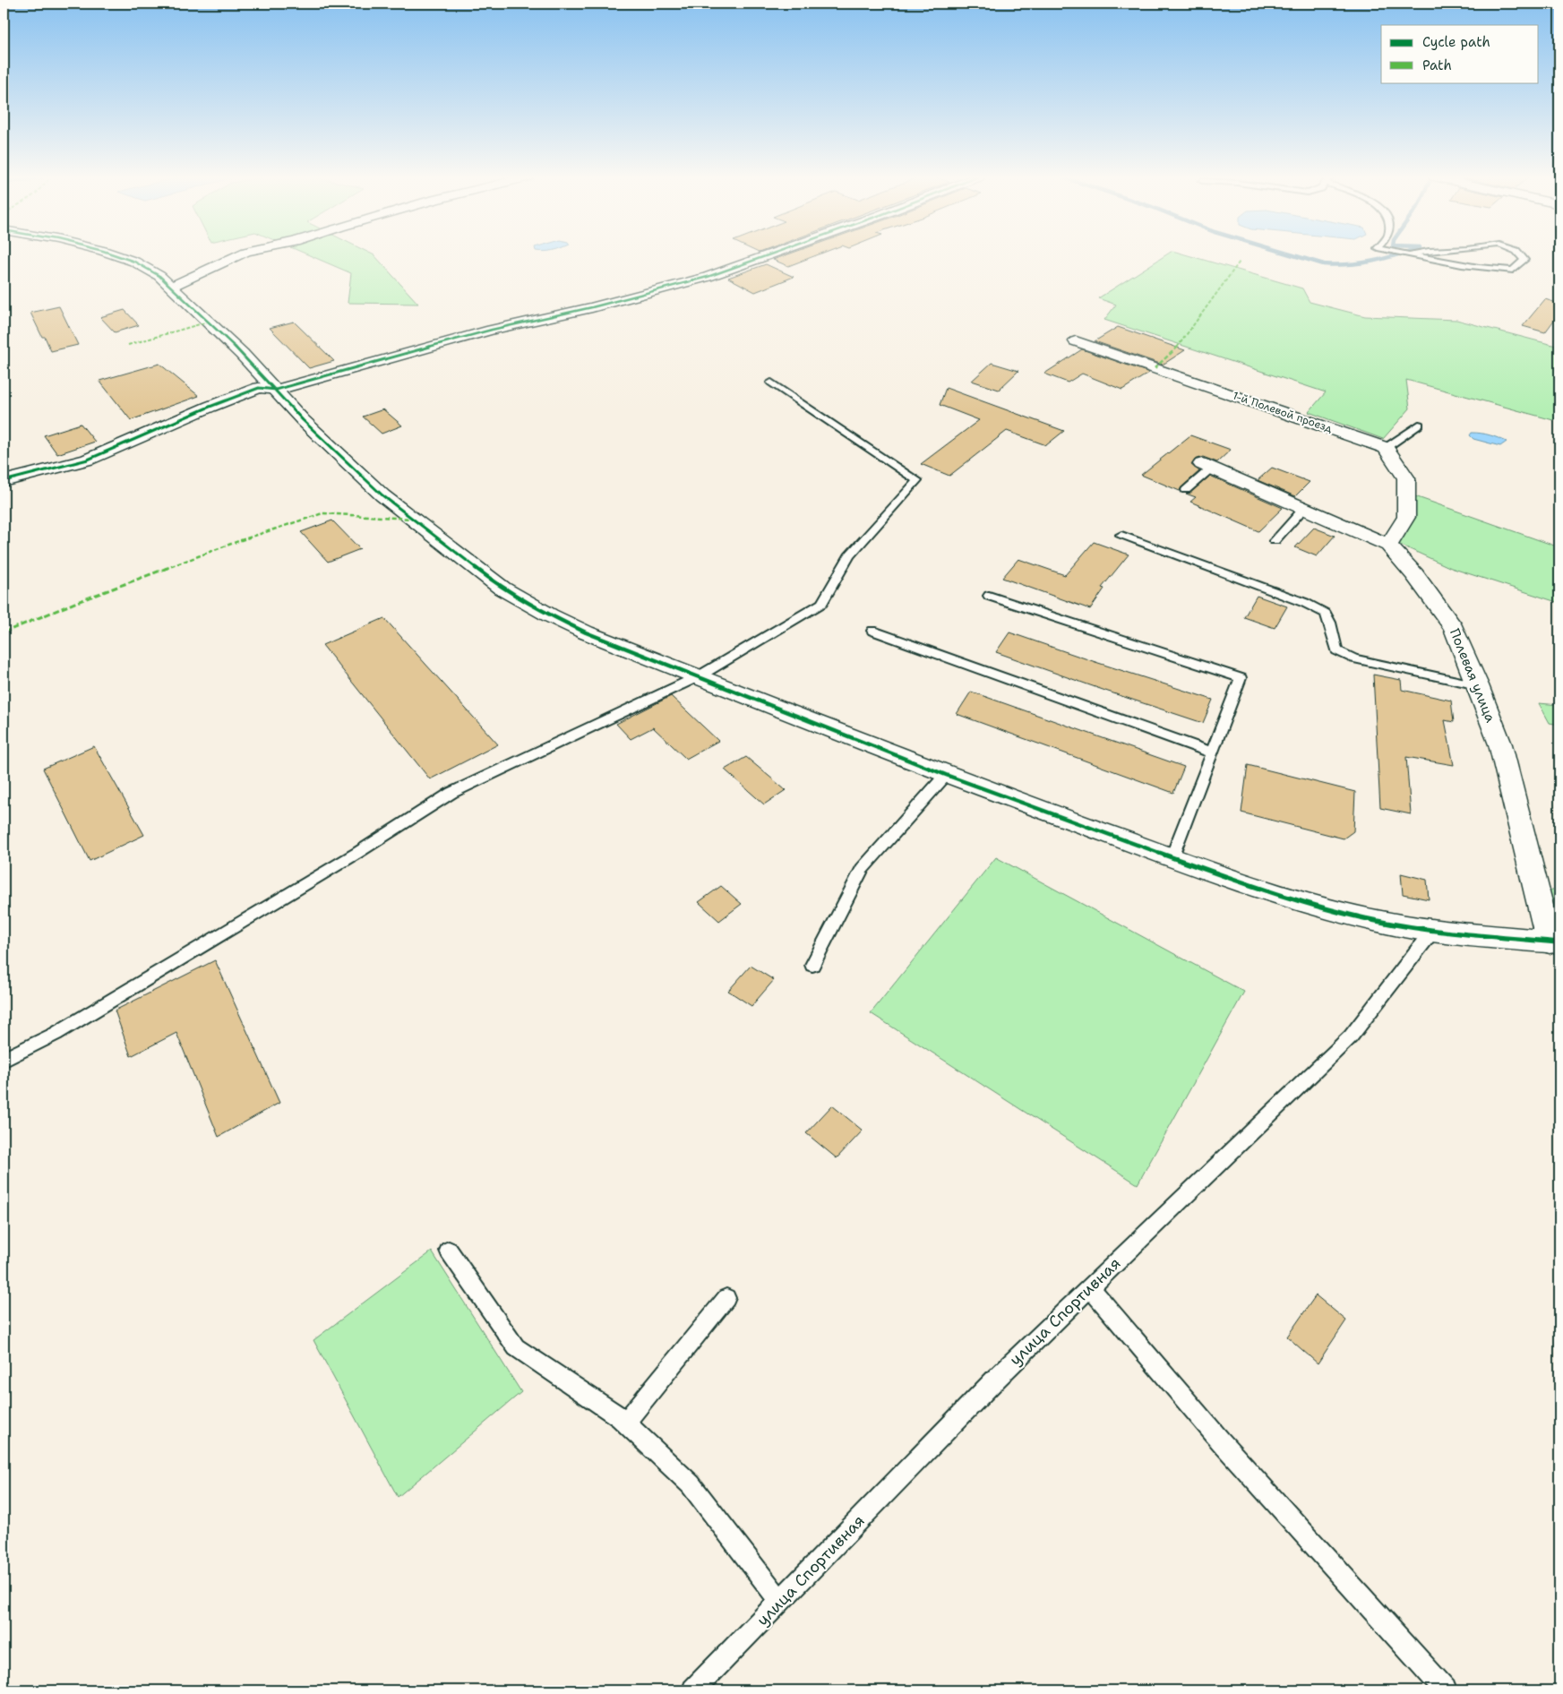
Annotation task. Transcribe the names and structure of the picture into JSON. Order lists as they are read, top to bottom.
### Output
{
  "streets": {
    "street": ["1-й Полевой проезд", "Полевая улица"],
    "lane": ["улица Спортивная"]
  },
  "legend": ["Cycle path", "Path"]
}
